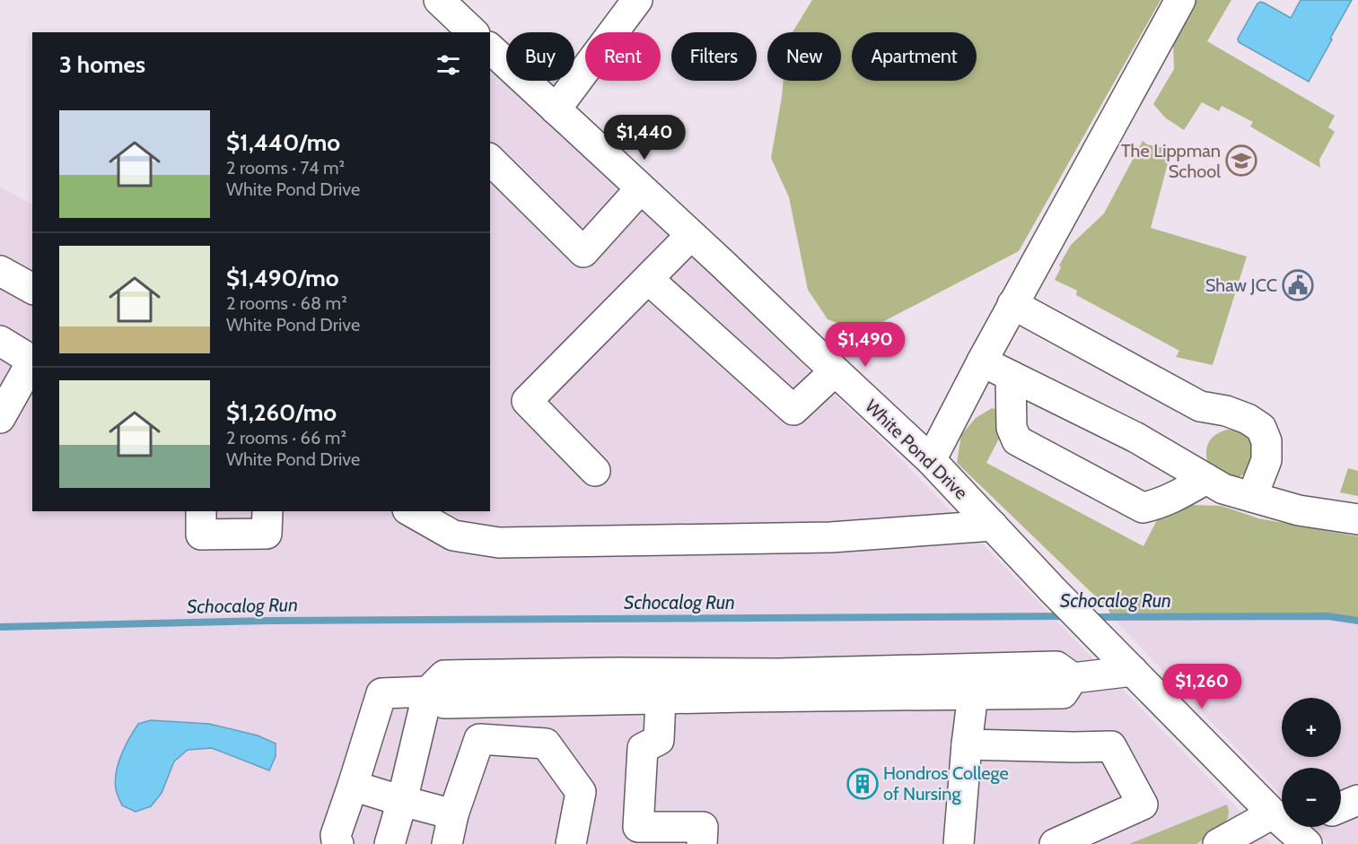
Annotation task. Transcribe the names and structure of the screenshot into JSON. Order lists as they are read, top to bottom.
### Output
{
  "streets": {
    "street": ["White Pond Drive"]
  },
  "water": ["Schocalog Run"],
  "places": {
    "school or university": ["The Lippman School"],
    "public building": ["Shaw JCC"],
    "building": ["Hondros College of Nursing"]
  },
  "page": {
    "chip": [
      "Buy",
      "Rent",
      "Filters",
      "New",
      "Apartment"
    ],
    "heading": "3 homes",
    "list": [
      {
        "name": "$1,440/mo",
        "note": "2 rooms · 74 m² · White Pond Drive"
      },
      {
        "name": "$1,490/mo",
        "note": "2 rooms · 68 m² · White Pond Drive"
      },
      {
        "name": "$1,260/mo",
        "note": "2 rooms · 66 m² · White Pond Drive"
      }
    ],
    "price": ["$1,440", "$1,490", "$1,260"],
    "map_buttons": ["+", "−"]
  }
}
